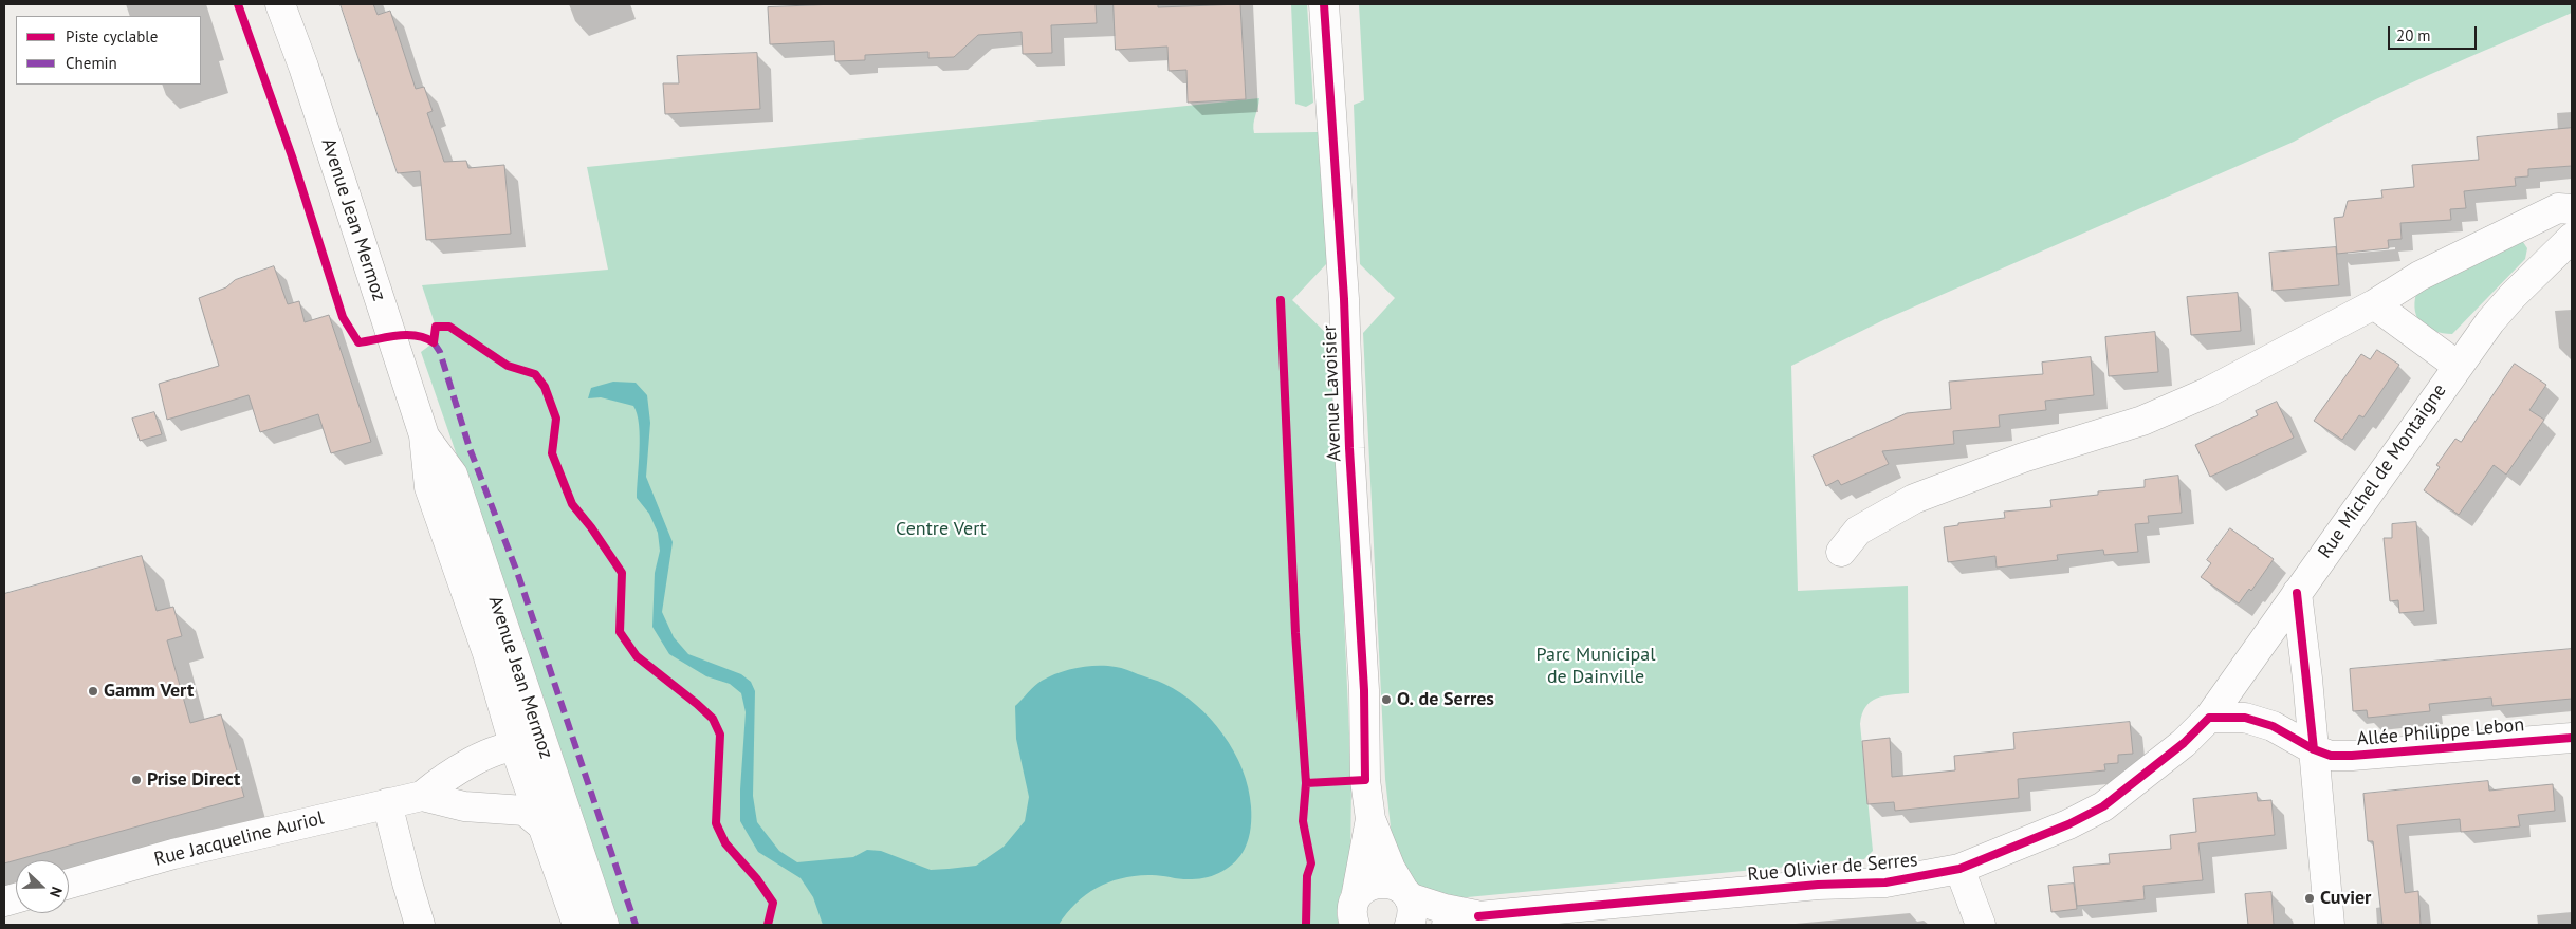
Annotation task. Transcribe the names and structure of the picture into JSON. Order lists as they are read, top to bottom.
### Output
{
  "streets": {
    "street": [
      "Avenue Jean Mermoz",
      "Avenue Lavoisier",
      "Rue Michel de Montaigne",
      "Allée Philippe Lebon",
      "Rue Jacqueline Auriol",
      "Rue Olivier de Serres"
    ]
  },
  "crossings": [
    ["Avenue Lavoisier", "Rue Olivier de Serres"],
    ["Rue Michel de Montaigne", "Allée Philippe Lebon"],
    ["Rue Michel de Montaigne", "Rue Olivier de Serres"],
    ["Allée Philippe Lebon", "Rue Olivier de Serres"]
  ],
  "parks": ["Centre Vert", "Parc Municipal de Dainville"],
  "places": [
    "Gamm Vert",
    "O. de Serres",
    "Prise Direct",
    "Cuvier"
  ],
  "legend": ["Piste cyclable", "Chemin"],
  "scale_bar": "20 m",
  "north": "right"
}
